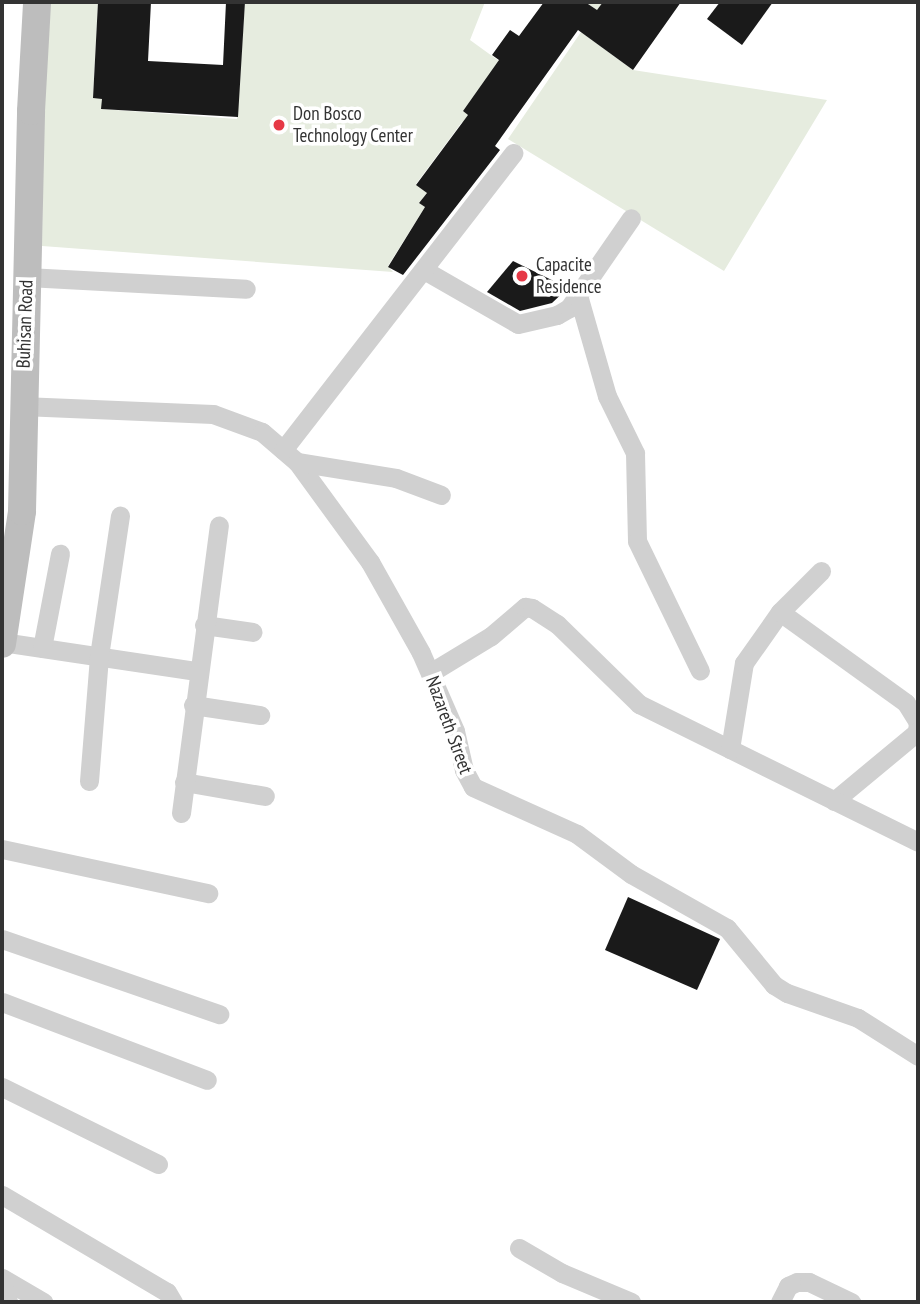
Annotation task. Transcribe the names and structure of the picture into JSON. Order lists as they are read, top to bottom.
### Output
{
  "streets": {
    "street": ["Buhisan Road", "Nazareth Street"]
  },
  "crossings": [
    ["Buhisan Road", "Nazareth Street"]
  ],
  "places": ["Don Bosco Technology Center", "Capacite Residence"]
}
